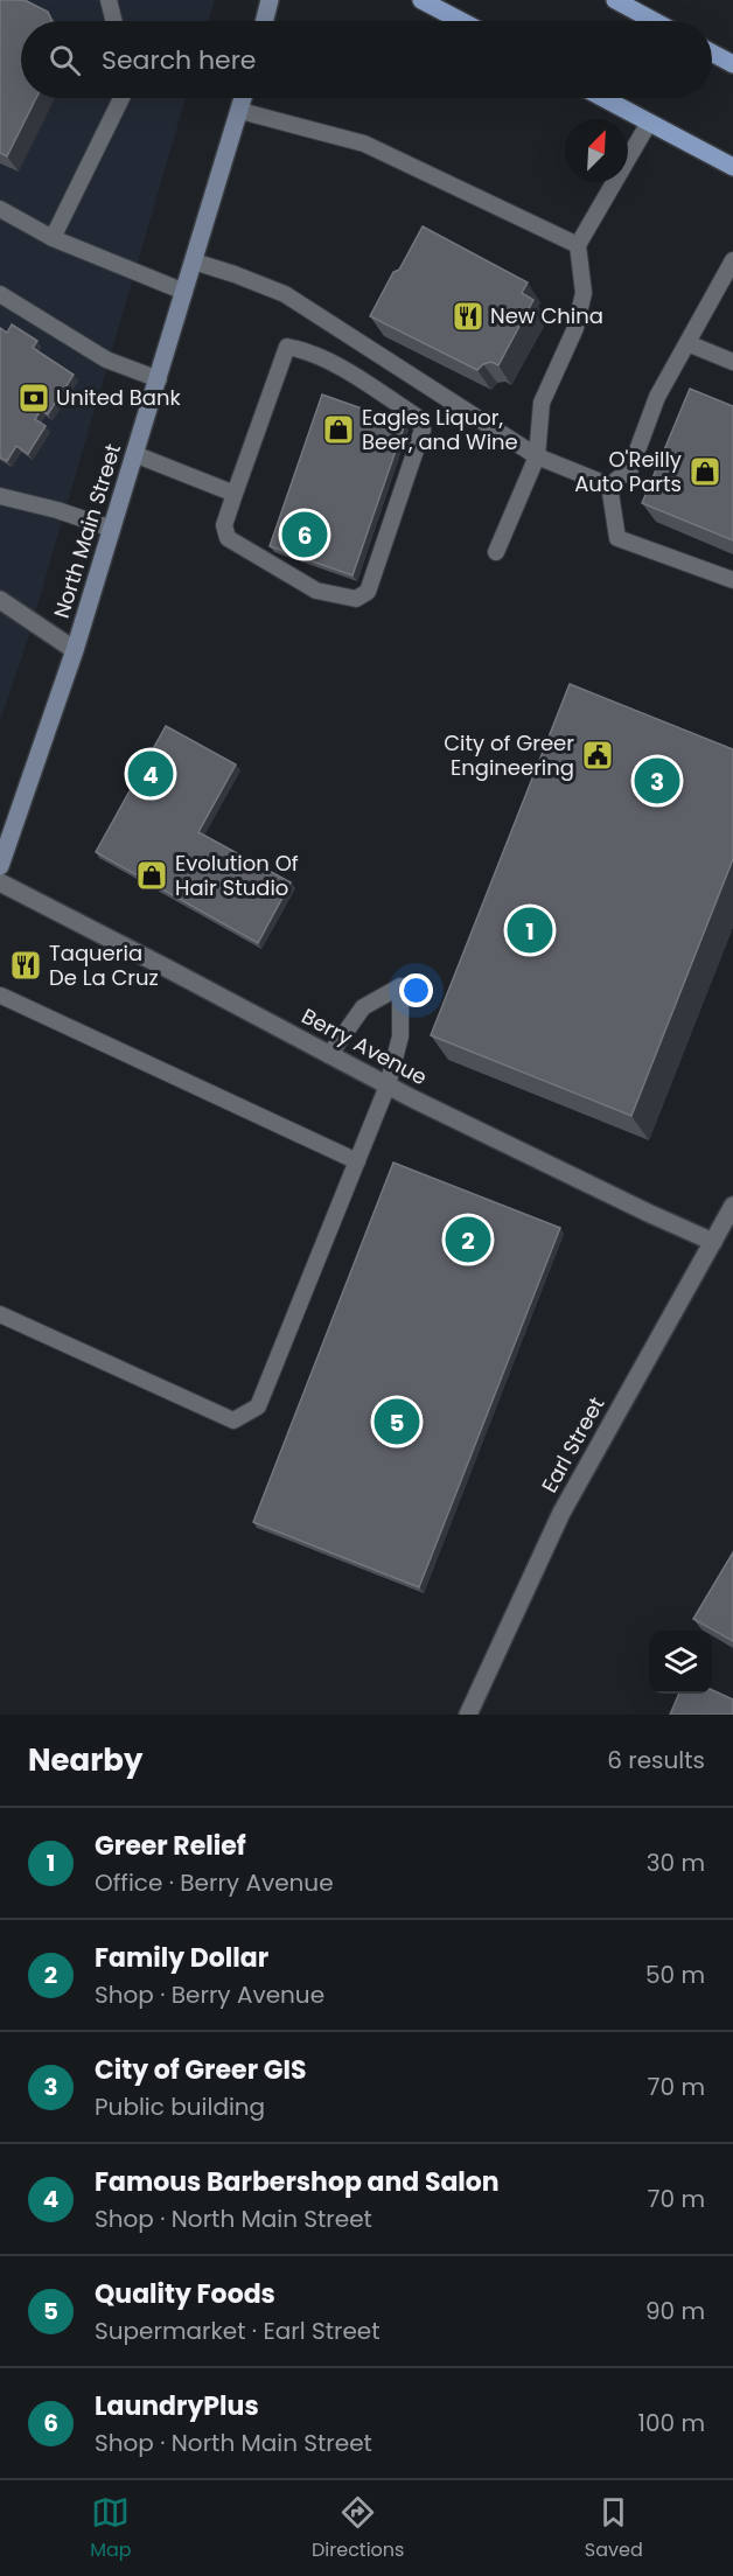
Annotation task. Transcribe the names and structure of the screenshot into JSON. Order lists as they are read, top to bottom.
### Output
{
  "streets": {
    "main road": ["North Main Street"],
    "street": ["Berry Avenue", "Earl Street"]
  },
  "crossings": [
    ["Berry Avenue", "Earl Street"]
  ],
  "places": {
    "restaurant": ["New China", "Taqueria De La Cruz"],
    "bank": ["United Bank"],
    "shop": ["Eagles Liquor, Beer, and Wine", "O'Reilly Auto Parts", "Evolution Of Hair Studio"],
    "public building": ["City of Greer Engineering"]
  },
  "north": "top right",
  "page": {
    "search": "Search here",
    "pins": [
      "6",
      "4",
      "3",
      "1",
      "2",
      "5"
    ],
    "heading": ["Nearby", "6 results"],
    "list": [
      {
        "mark": "1",
        "name": "Greer Relief",
        "note": "Office · Berry Avenue",
        "value": "30 m"
      },
      {
        "mark": "2",
        "name": "Family Dollar",
        "note": "Shop · Berry Avenue",
        "value": "50 m"
      },
      {
        "mark": "3",
        "name": "City of Greer GIS",
        "note": "Public building",
        "value": "70 m"
      },
      {
        "mark": "4",
        "name": "Famous Barbershop and Salon",
        "note": "Shop · North Main Street",
        "value": "70 m"
      },
      {
        "mark": "5",
        "name": "Quality Foods",
        "note": "Supermarket · Earl Street",
        "value": "90 m"
      },
      {
        "mark": "6",
        "name": "LaundryPlus",
        "note": "Shop · North Main Street",
        "value": "100 m"
      }
    ],
    "nav": ["Map", "Directions", "Saved"]
  }
}
